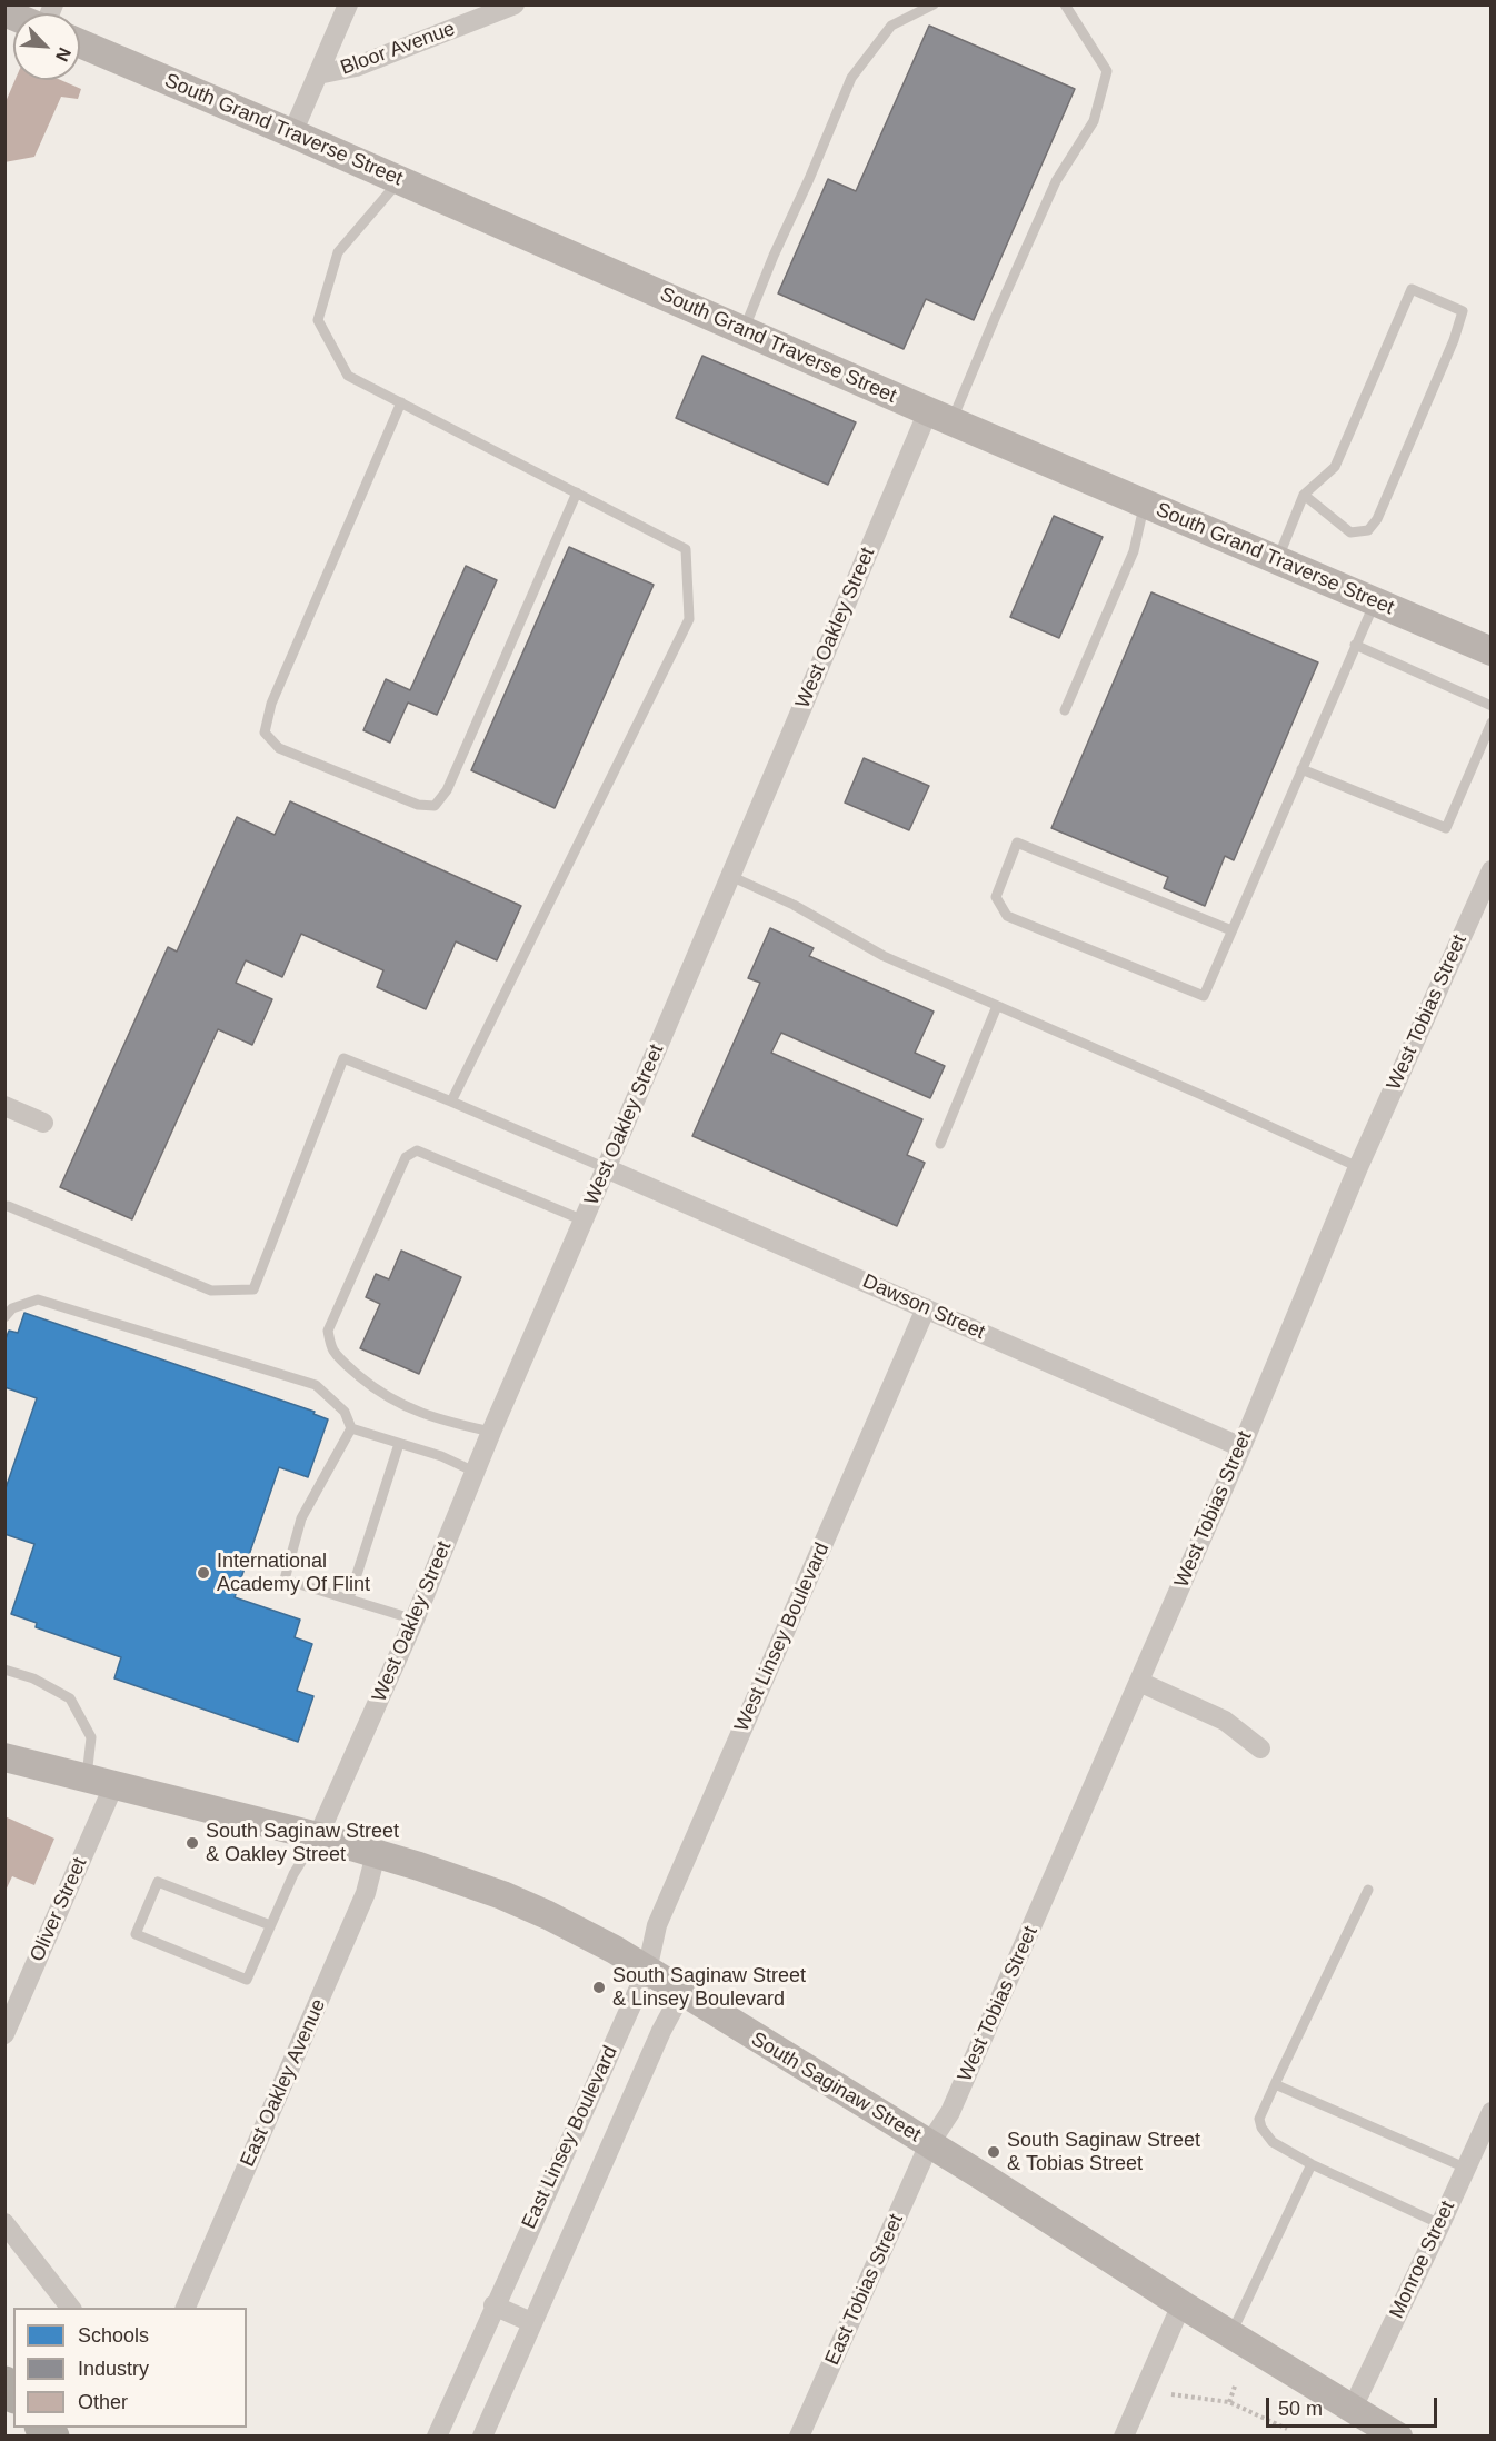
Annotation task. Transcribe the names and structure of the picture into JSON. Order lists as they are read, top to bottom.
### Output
{
  "streets": {
    "main road": ["South Grand Traverse Street", "South Saginaw Street"],
    "street": [
      "Bloor Avenue",
      "West Oakley Street",
      "West Tobias Street",
      "Dawson Street",
      "West Linsey Boulevard",
      "Oliver Street",
      "East Oakley Avenue",
      "East Linsey Boulevard",
      "Monroe Street",
      "East Tobias Street"
    ]
  },
  "crossings": [
    ["South Grand Traverse Street", "West Oakley Street"],
    ["West Oakley Street", "Dawson Street"],
    ["West Oakley Street", "South Saginaw Street"],
    ["West Tobias Street", "Dawson Street"],
    ["West Tobias Street", "South Saginaw Street"],
    ["West Tobias Street", "East Tobias Street"],
    ["Dawson Street", "West Linsey Boulevard"],
    ["West Linsey Boulevard", "South Saginaw Street"],
    ["West Linsey Boulevard", "East Linsey Boulevard"],
    ["Oliver Street", "South Saginaw Street"],
    ["East Oakley Avenue", "South Saginaw Street"],
    ["South Saginaw Street", "East Linsey Boulevard"],
    ["South Saginaw Street", "Monroe Street"],
    ["South Saginaw Street", "East Tobias Street"]
  ],
  "places": [
    "International Academy Of Flint",
    "South Saginaw Street & Oakley Street",
    "South Saginaw Street & Linsey Boulevard",
    "South Saginaw Street & Tobias Street"
  ],
  "legend": ["Schools", "Industry", "Other"],
  "scale_bar": "50 m",
  "north": "bottom right"
}
